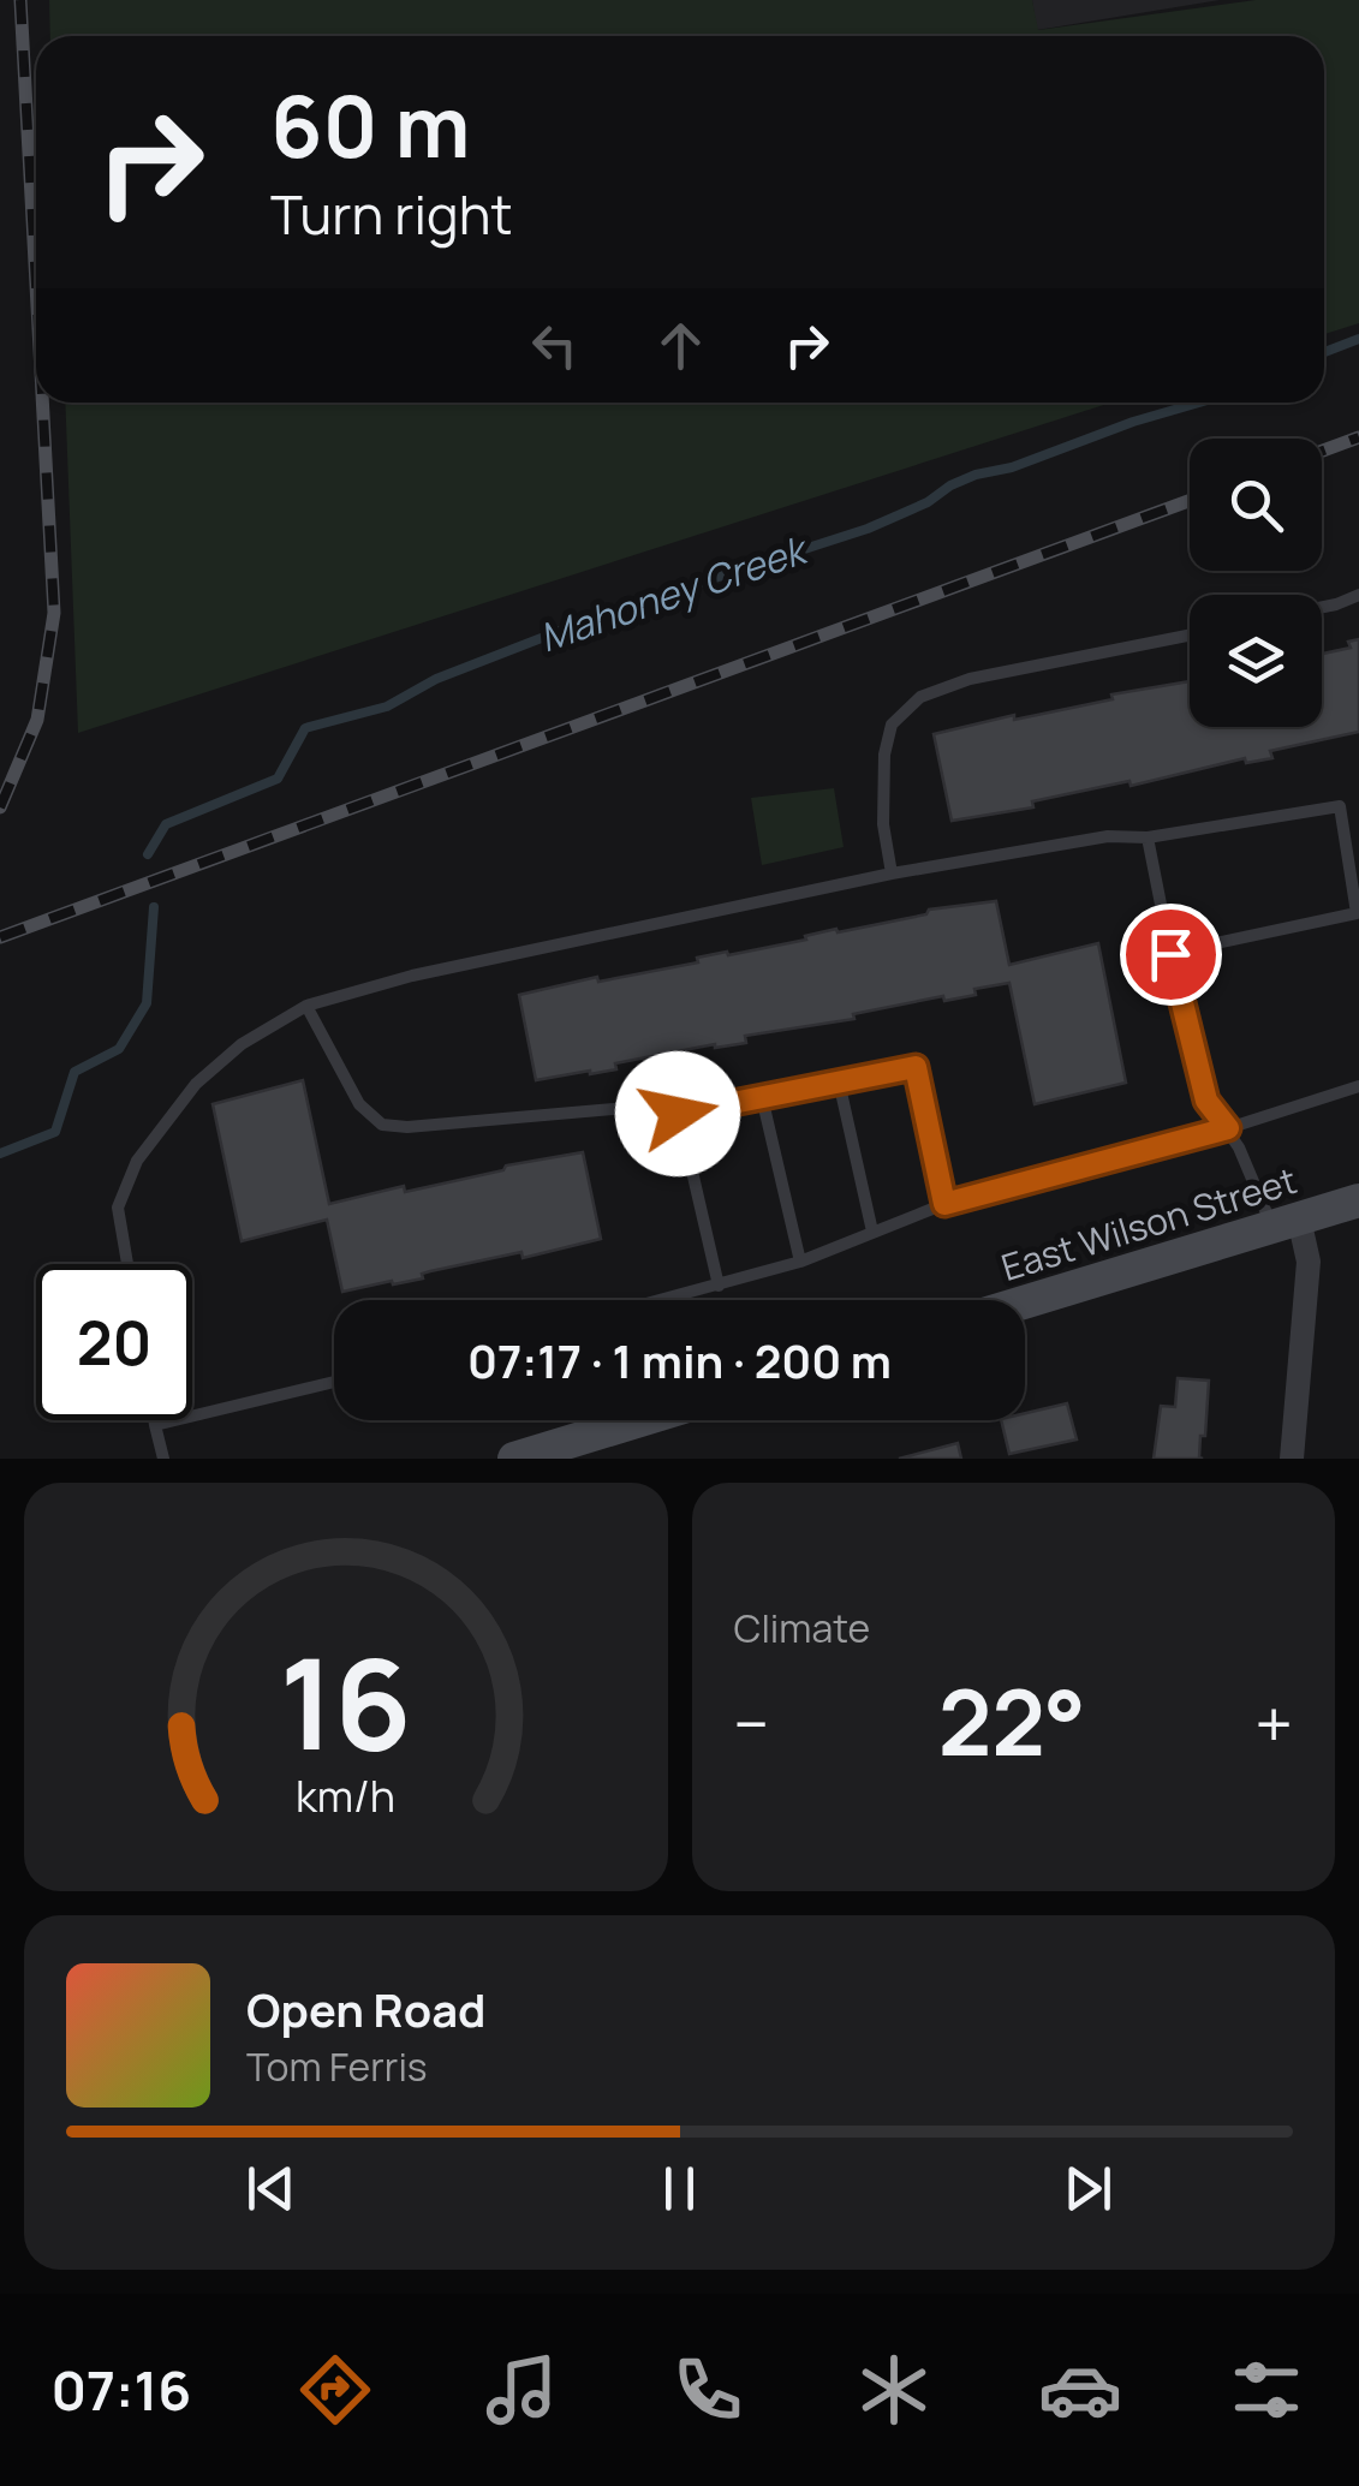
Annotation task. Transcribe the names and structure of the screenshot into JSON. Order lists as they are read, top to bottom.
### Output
{
  "streets": {
    "street": ["East Wilson Street"]
  },
  "water": ["Mahoney Creek"],
  "page": {
    "turn": ["60 m", "Turn right"],
    "limit": "20",
    "trip": "07:17 · 1 min · 200 m",
    "tile": "Climate",
    "heat": ["−", "22°", "+"],
    "song": ["Open Road", "Tom Ferris"],
    "tabs": "07:16",
    "gauge": ["16", "km/h"]
  }
}
